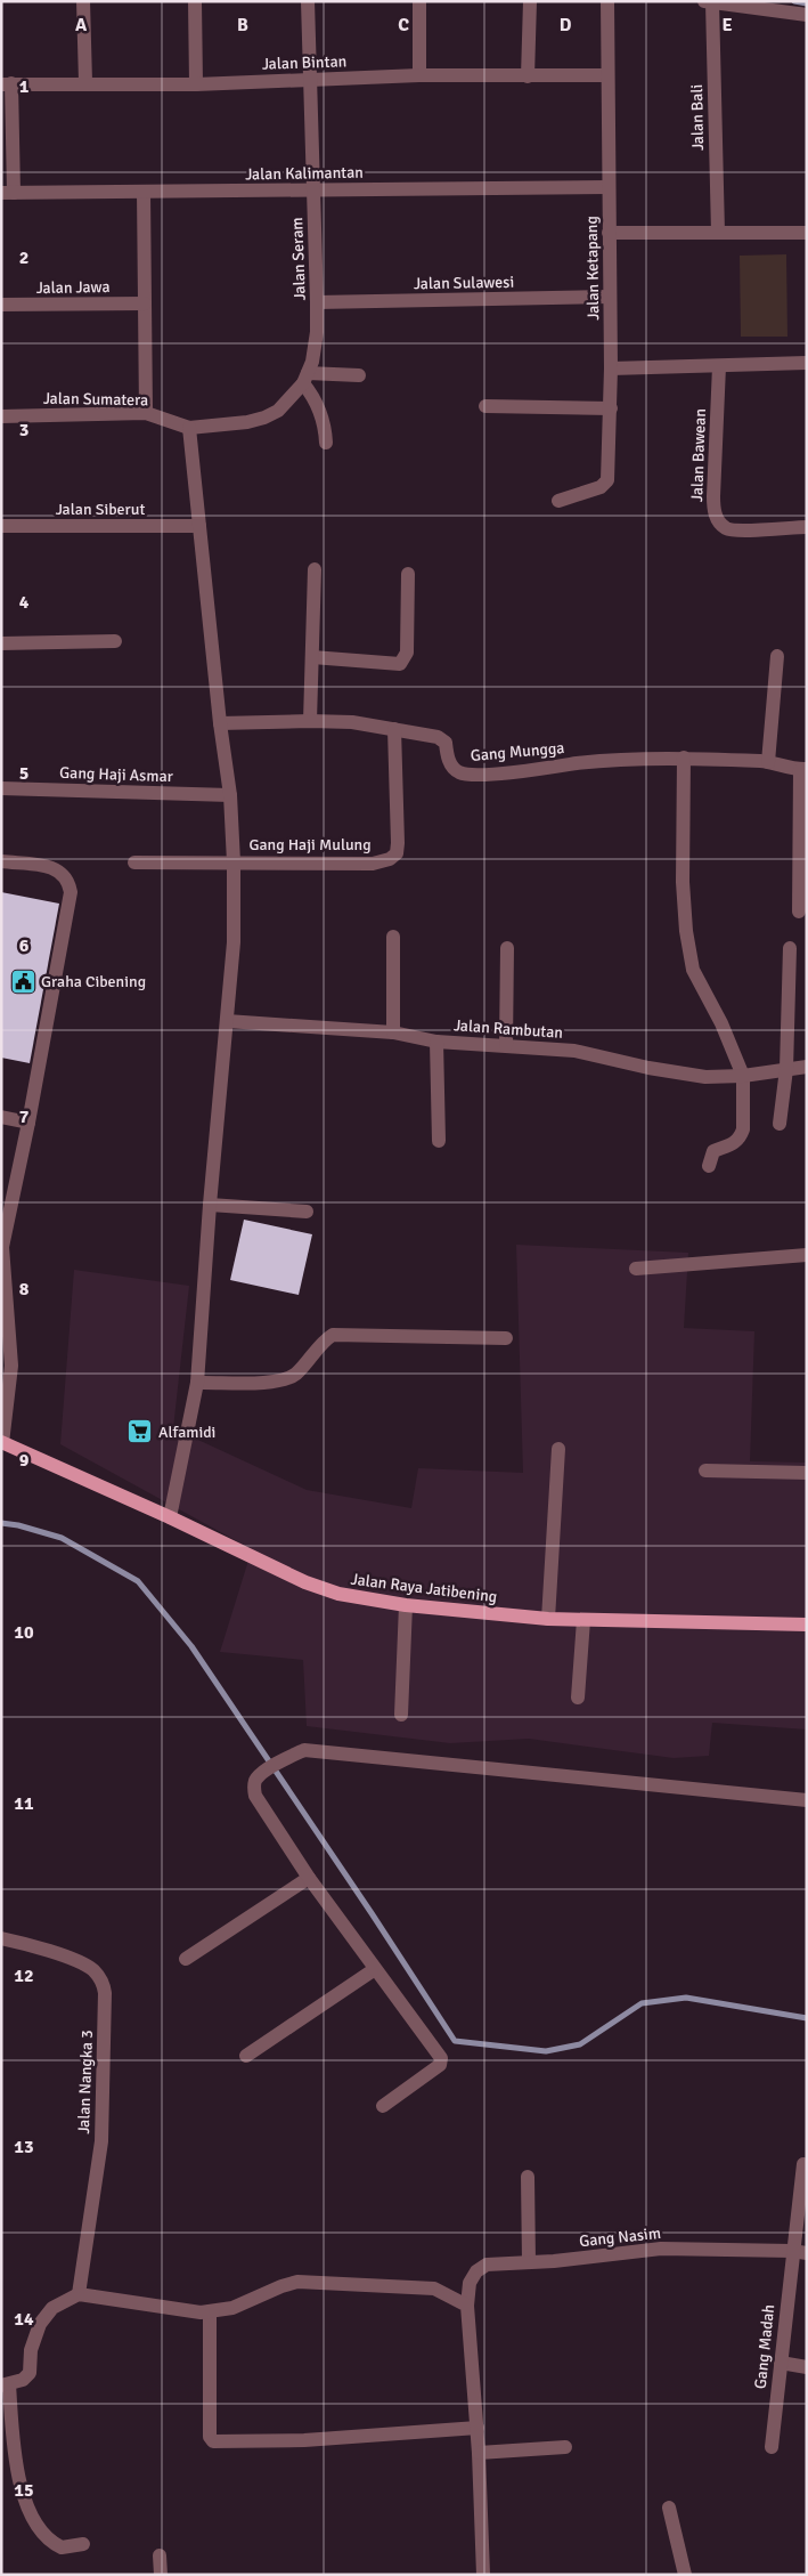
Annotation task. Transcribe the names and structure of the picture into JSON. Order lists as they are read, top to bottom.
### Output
{
  "streets": {
    "main road": ["Jalan Raya Jatibening"],
    "street": [
      "Jalan Bintan",
      "Jalan Bali",
      "Jalan Kalimantan",
      "Jalan Seram",
      "Jalan Ketapang",
      "Jalan Sulawesi",
      "Jalan Jawa",
      "Jalan Sumatera",
      "Jalan Bawean",
      "Jalan Siberut",
      "Gang Mungga",
      "Gang Haji Asmar",
      "Gang Haji Mulung",
      "Jalan Rambutan",
      "Jalan Nangka 3",
      "Gang Nasim",
      "Gang Madah"
    ]
  },
  "crossings": [
    ["Jalan Bintan", "Jalan Seram"],
    ["Jalan Bintan", "Jalan Ketapang"],
    ["Jalan Kalimantan", "Jalan Seram"],
    ["Jalan Kalimantan", "Jalan Ketapang"],
    ["Jalan Seram", "Jalan Sulawesi"],
    ["Jalan Seram", "Jalan Sumatera"],
    ["Jalan Ketapang", "Jalan Sulawesi"],
    ["Gang Mungga", "Gang Haji Mulung"],
    ["Gang Nasim", "Gang Madah"]
  ],
  "places": {
    "public building": ["Graha Cibening"],
    "supermarket": ["Alfamidi"]
  },
  "grid": {
    "columns": [
      "A",
      "B",
      "C",
      "D",
      "E"
    ],
    "rows": [
      "1",
      "2",
      "3",
      "4",
      "5",
      "6",
      "7",
      "8",
      "9",
      "10",
      "11",
      "12",
      "13",
      "14",
      "15"
    ]
  }
}
